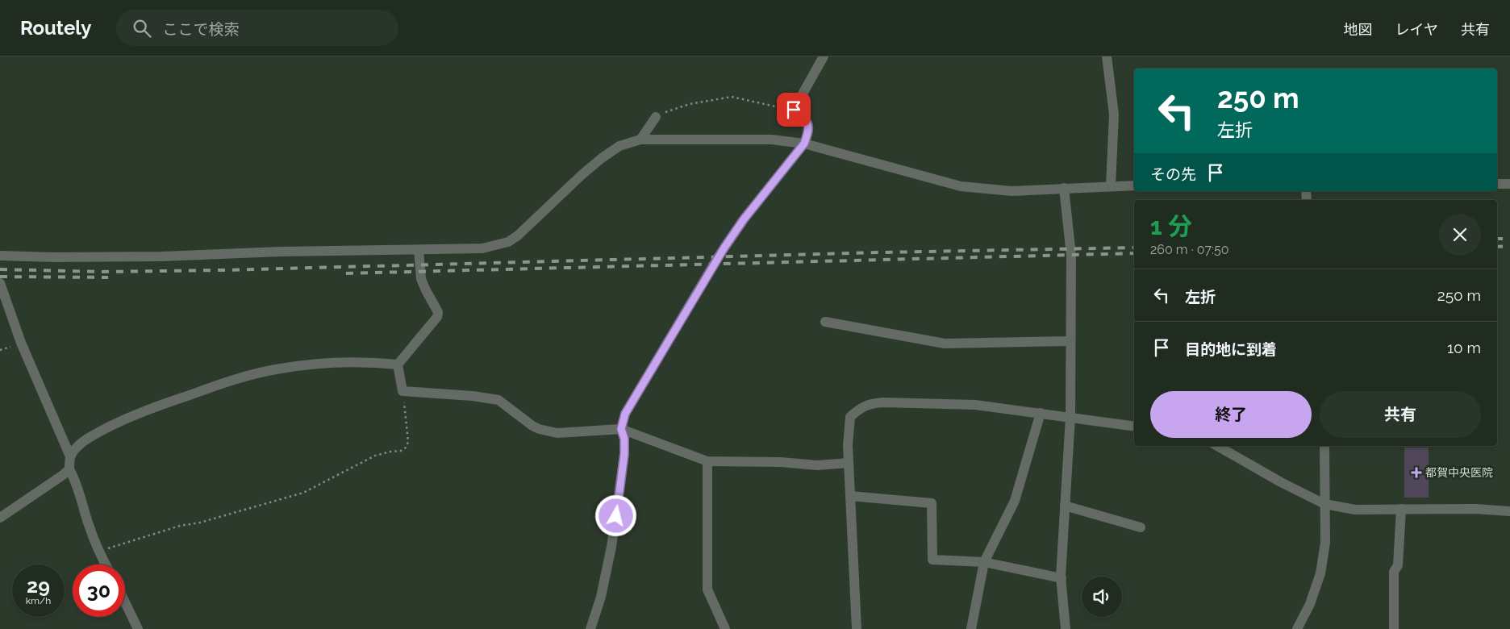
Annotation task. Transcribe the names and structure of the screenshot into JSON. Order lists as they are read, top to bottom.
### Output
{
  "places": {
    "health": ["都賀中央医院"]
  },
  "page": {
    "header": "Routely",
    "search": "ここで検索",
    "nav": ["地図", "レイヤ", "共有"],
    "turn": ["250 m", "左折"],
    "then": "その先",
    "heading": ["1 分", "260 m · 07:50"],
    "list": [
      {
        "name": "左折",
        "value": "250 m"
      },
      {
        "name": "目的地に到着",
        "value": "10 m"
      }
    ],
    "buttons": ["終了", "共有"],
    "speed": "29 km/h",
    "limit": "30"
  }
}
